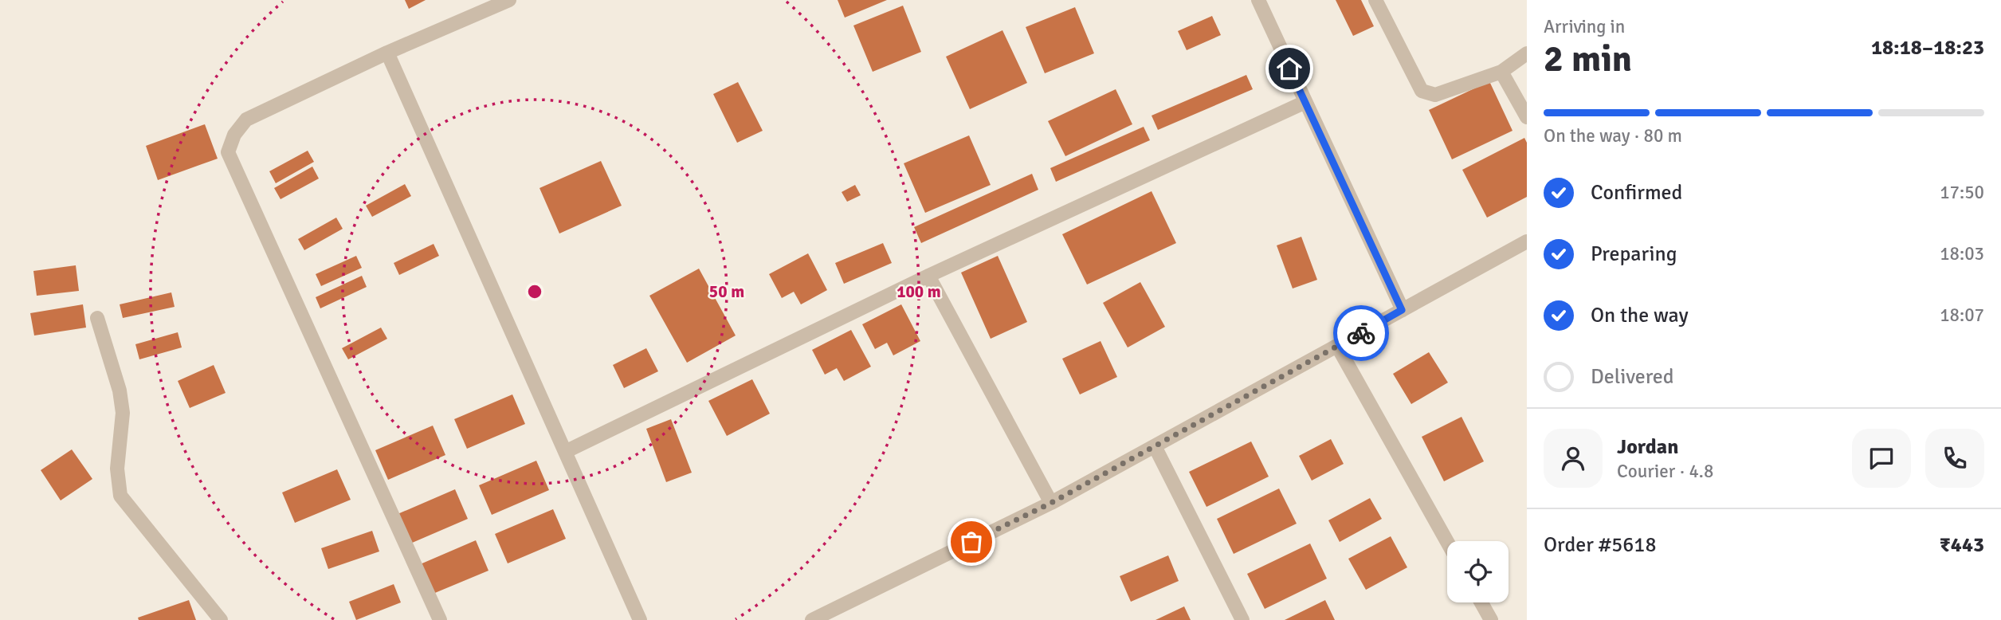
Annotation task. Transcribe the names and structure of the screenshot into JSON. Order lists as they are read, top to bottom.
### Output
{
  "page": {
    "heading": ["2 min", "Arriving in", "18:18–18:23"],
    "panel": [
      "Jordan",
      "Courier · 4.8",
      "Order #5618",
      "₹443"
    ],
    "bar": "On the way · 80 m",
    "list": [
      ["Confirmed", "17:50"],
      ["Preparing", "18:03"],
      ["On the way", "18:07"],
      "Delivered"
    ]
  },
  "rings": ["50 m", "100 m"]
}
